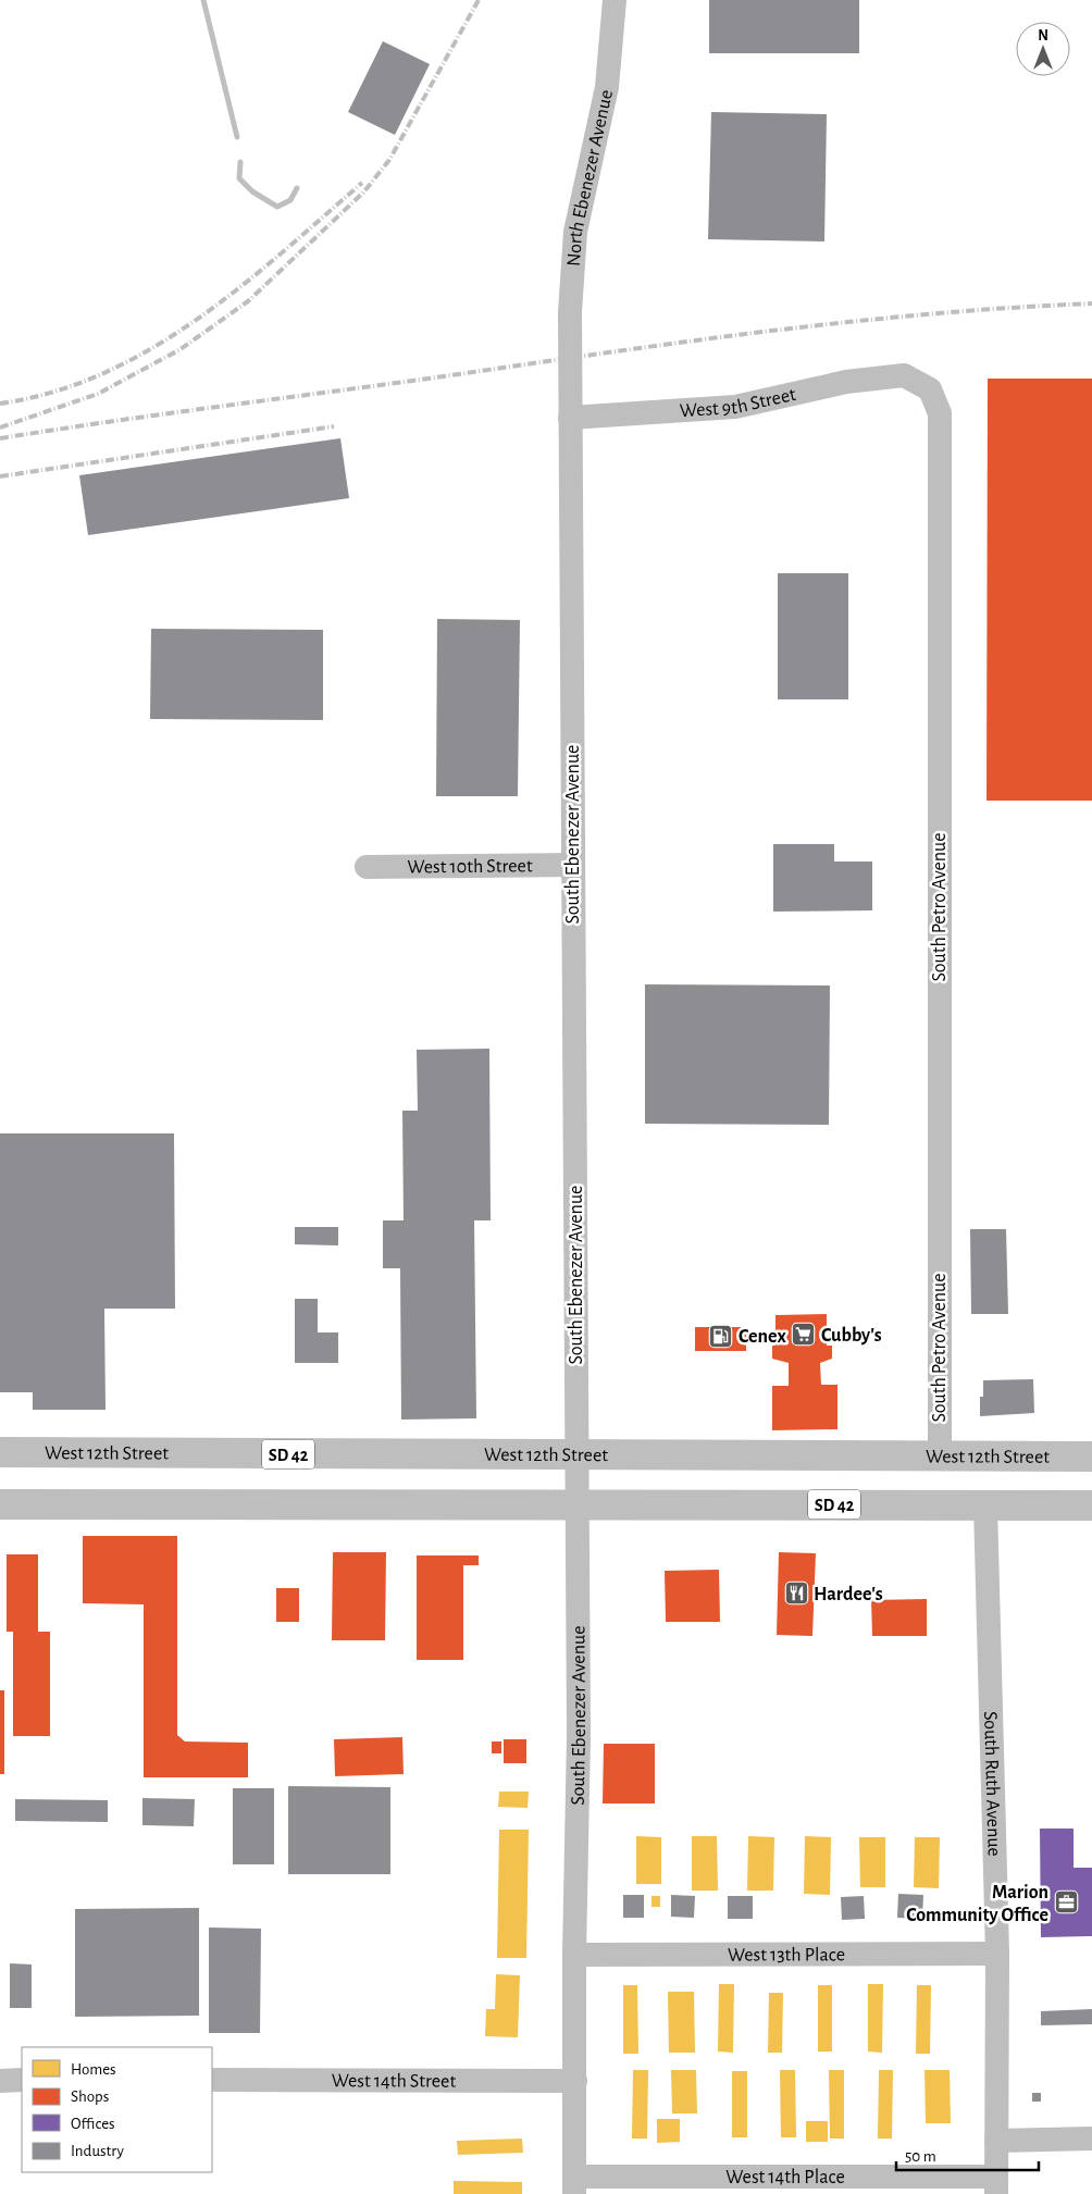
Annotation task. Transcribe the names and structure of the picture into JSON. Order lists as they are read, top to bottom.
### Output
{
  "streets": {
    "main road": ["West 12th Street", "SD 42"],
    "street": [
      "North Ebenezer Avenue",
      "West 9th Street",
      "South Ebenezer Avenue",
      "West 10th Street",
      "South Petro Avenue",
      "South Ruth Avenue",
      "West 13th Place",
      "West 14th Street",
      "West 14th Place"
    ]
  },
  "crossings": [
    ["North Ebenezer Avenue", "South Ebenezer Avenue"],
    ["West 9th Street", "South Ebenezer Avenue"],
    ["West 9th Street", "South Petro Avenue"],
    ["South Ebenezer Avenue", "West 10th Street"],
    ["South Ebenezer Avenue", "West 12th Street"],
    ["South Ebenezer Avenue", "SD 42"],
    ["South Ebenezer Avenue", "West 13th Place"],
    ["South Ebenezer Avenue", "West 14th Street"],
    ["South Ebenezer Avenue", "West 14th Place"],
    ["South Petro Avenue", "West 12th Street"],
    ["SD 42", "South Ruth Avenue"],
    ["South Ruth Avenue", "West 13th Place"],
    ["South Ruth Avenue", "West 14th Place"]
  ],
  "places": {
    "supermarket": ["Cubby's"],
    "fuel station": ["Cenex"],
    "restaurant": ["Hardee's"],
    "office": ["Marion Community Office"]
  },
  "legend": [
    "Homes",
    "Shops",
    "Offices",
    "Industry"
  ],
  "scale_bar": "50 m",
  "north": "top"
}
